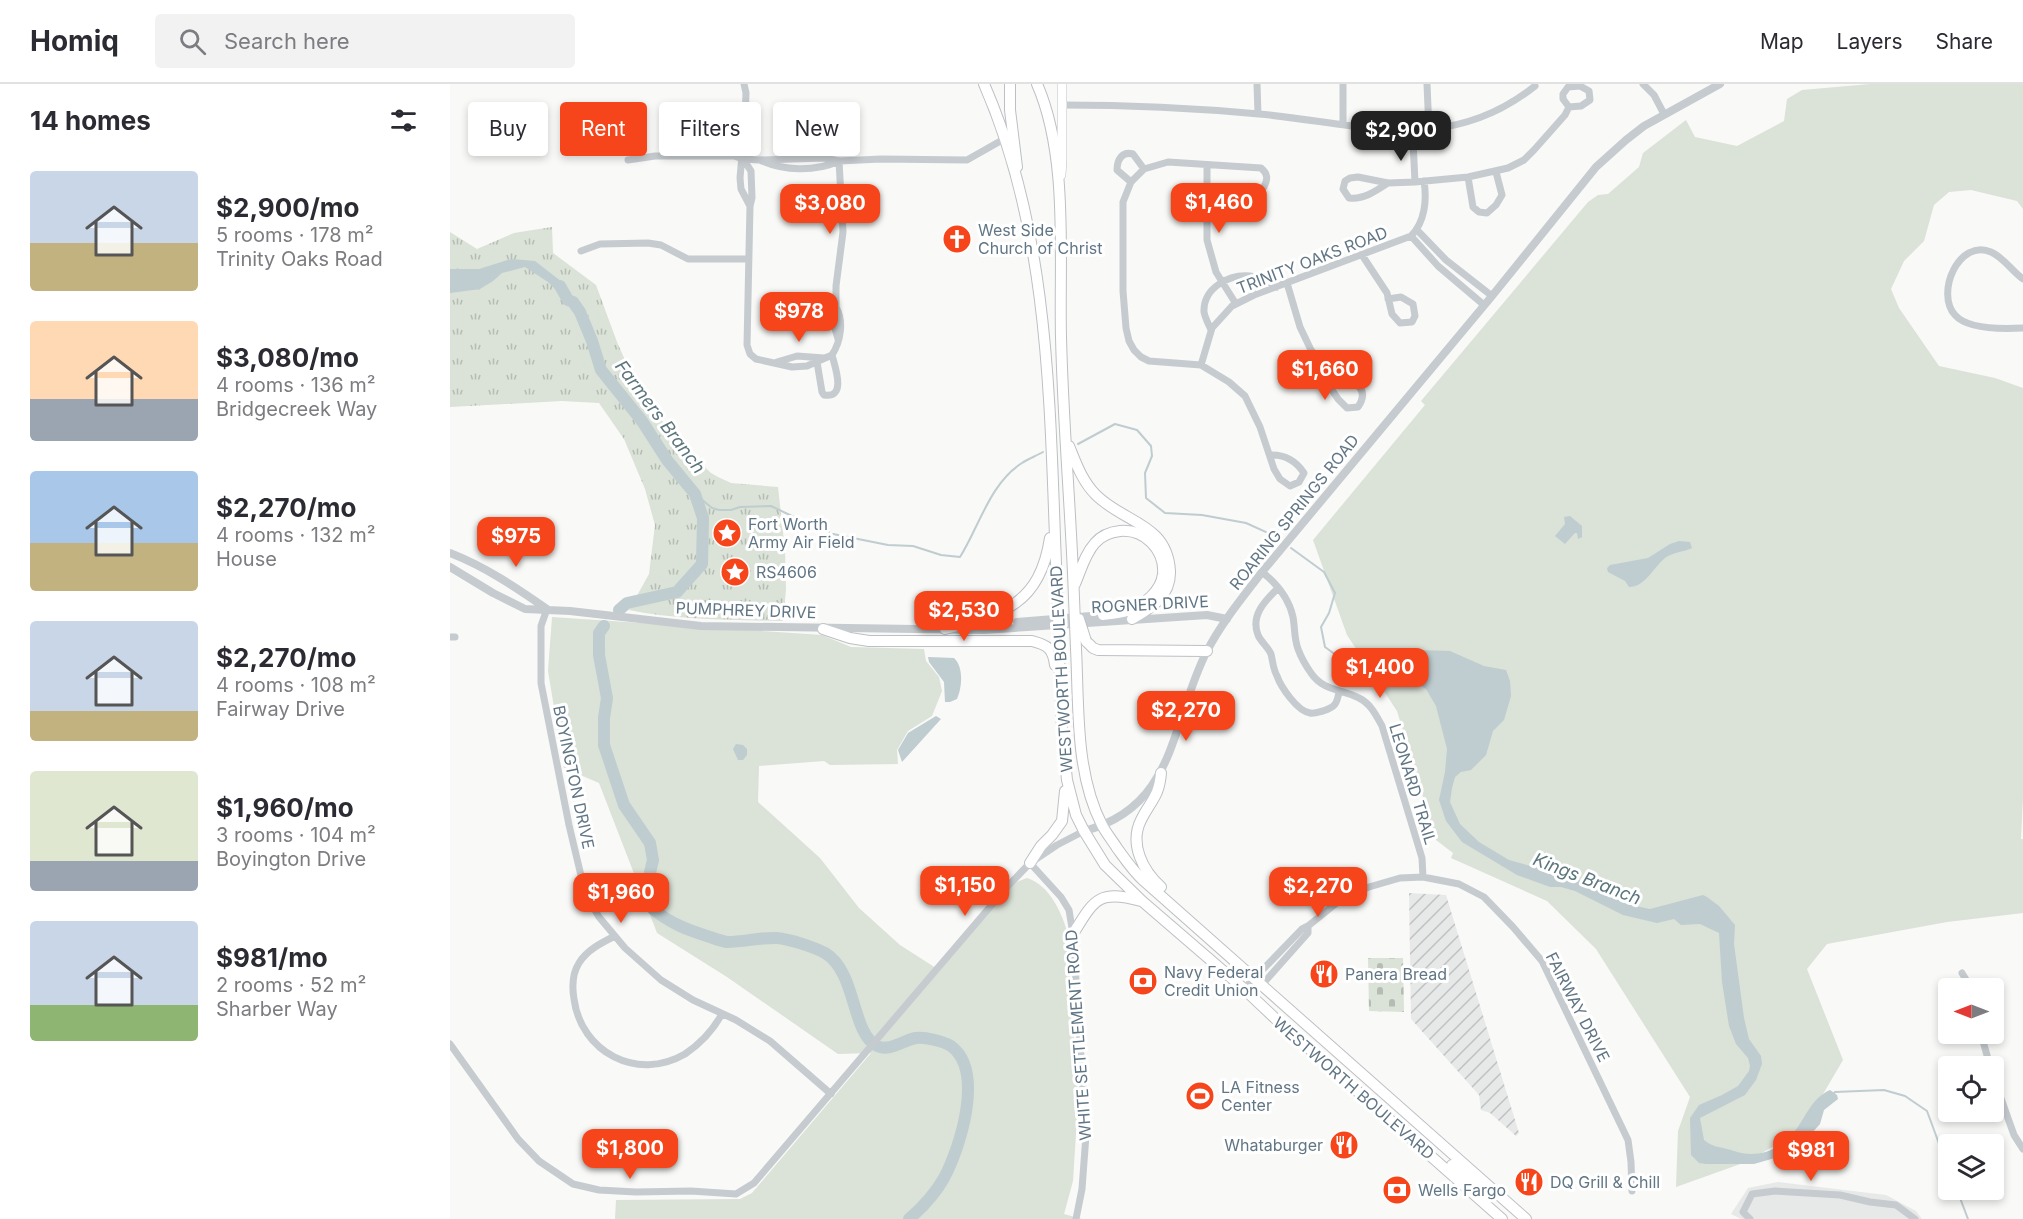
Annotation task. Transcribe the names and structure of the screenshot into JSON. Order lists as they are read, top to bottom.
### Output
{
  "streets": {
    "main road": ["WESTWORTH BOULEVARD"],
    "street": [
      "TRINITY OAKS ROAD",
      "ROARING SPRINGS ROAD",
      "ROGNER DRIVE",
      "PUMPHREY DRIVE",
      "BOYINGTON DRIVE",
      "LEONARD TRAIL",
      "FAIRWAY DRIVE",
      "WHITE SETTLEMENT ROAD"
    ]
  },
  "crossings": [
    ["ROARING SPRINGS ROAD", "ROGNER DRIVE"],
    ["ROARING SPRINGS ROAD", "WESTWORTH BOULEVARD"],
    ["ROARING SPRINGS ROAD", "LEONARD TRAIL"],
    ["ROGNER DRIVE", "PUMPHREY DRIVE"],
    ["PUMPHREY DRIVE", "BOYINGTON DRIVE"],
    ["WESTWORTH BOULEVARD", "FAIRWAY DRIVE"],
    ["LEONARD TRAIL", "FAIRWAY DRIVE"]
  ],
  "water": ["Farmers Branch", "Kings Branch"],
  "places": {
    "church": ["West Side Church of Christ"],
    "place": ["Fort Worth Army Air Field", "RS4606"],
    "restaurant": ["Panera Bread", "Whataburger", "DQ Grill & Chill"],
    "bank": ["Navy Federal Credit Union", "Wells Fargo"],
    "sports": ["LA Fitness Center"]
  },
  "north": "left",
  "page": {
    "header": "Homiq",
    "search": "Search here",
    "nav": ["Map", "Layers", "Share"],
    "heading": "14 homes",
    "chip": [
      "Buy",
      "Rent",
      "Filters",
      "New"
    ],
    "price": [
      "$2,900",
      "$1,460",
      "$3,080",
      "$978",
      "$1,660",
      "$975",
      "$2,530",
      "$1,400",
      "$2,270",
      "$1,150",
      "$2,270",
      "$1,960",
      "$1,800",
      "$981"
    ],
    "list": [
      {
        "name": "$2,900/mo",
        "note": "5 rooms · 178 m² · Trinity Oaks Road"
      },
      {
        "name": "$3,080/mo",
        "note": "4 rooms · 136 m² · Bridgecreek Way"
      },
      {
        "name": "$2,270/mo",
        "note": "4 rooms · 132 m² · House"
      },
      {
        "name": "$2,270/mo",
        "note": "4 rooms · 108 m² · Fairway Drive"
      },
      {
        "name": "$1,960/mo",
        "note": "3 rooms · 104 m² · Boyington Drive"
      },
      {
        "name": "$981/mo",
        "note": "2 rooms · 52 m² · Sharber Way"
      }
    ]
  }
}
